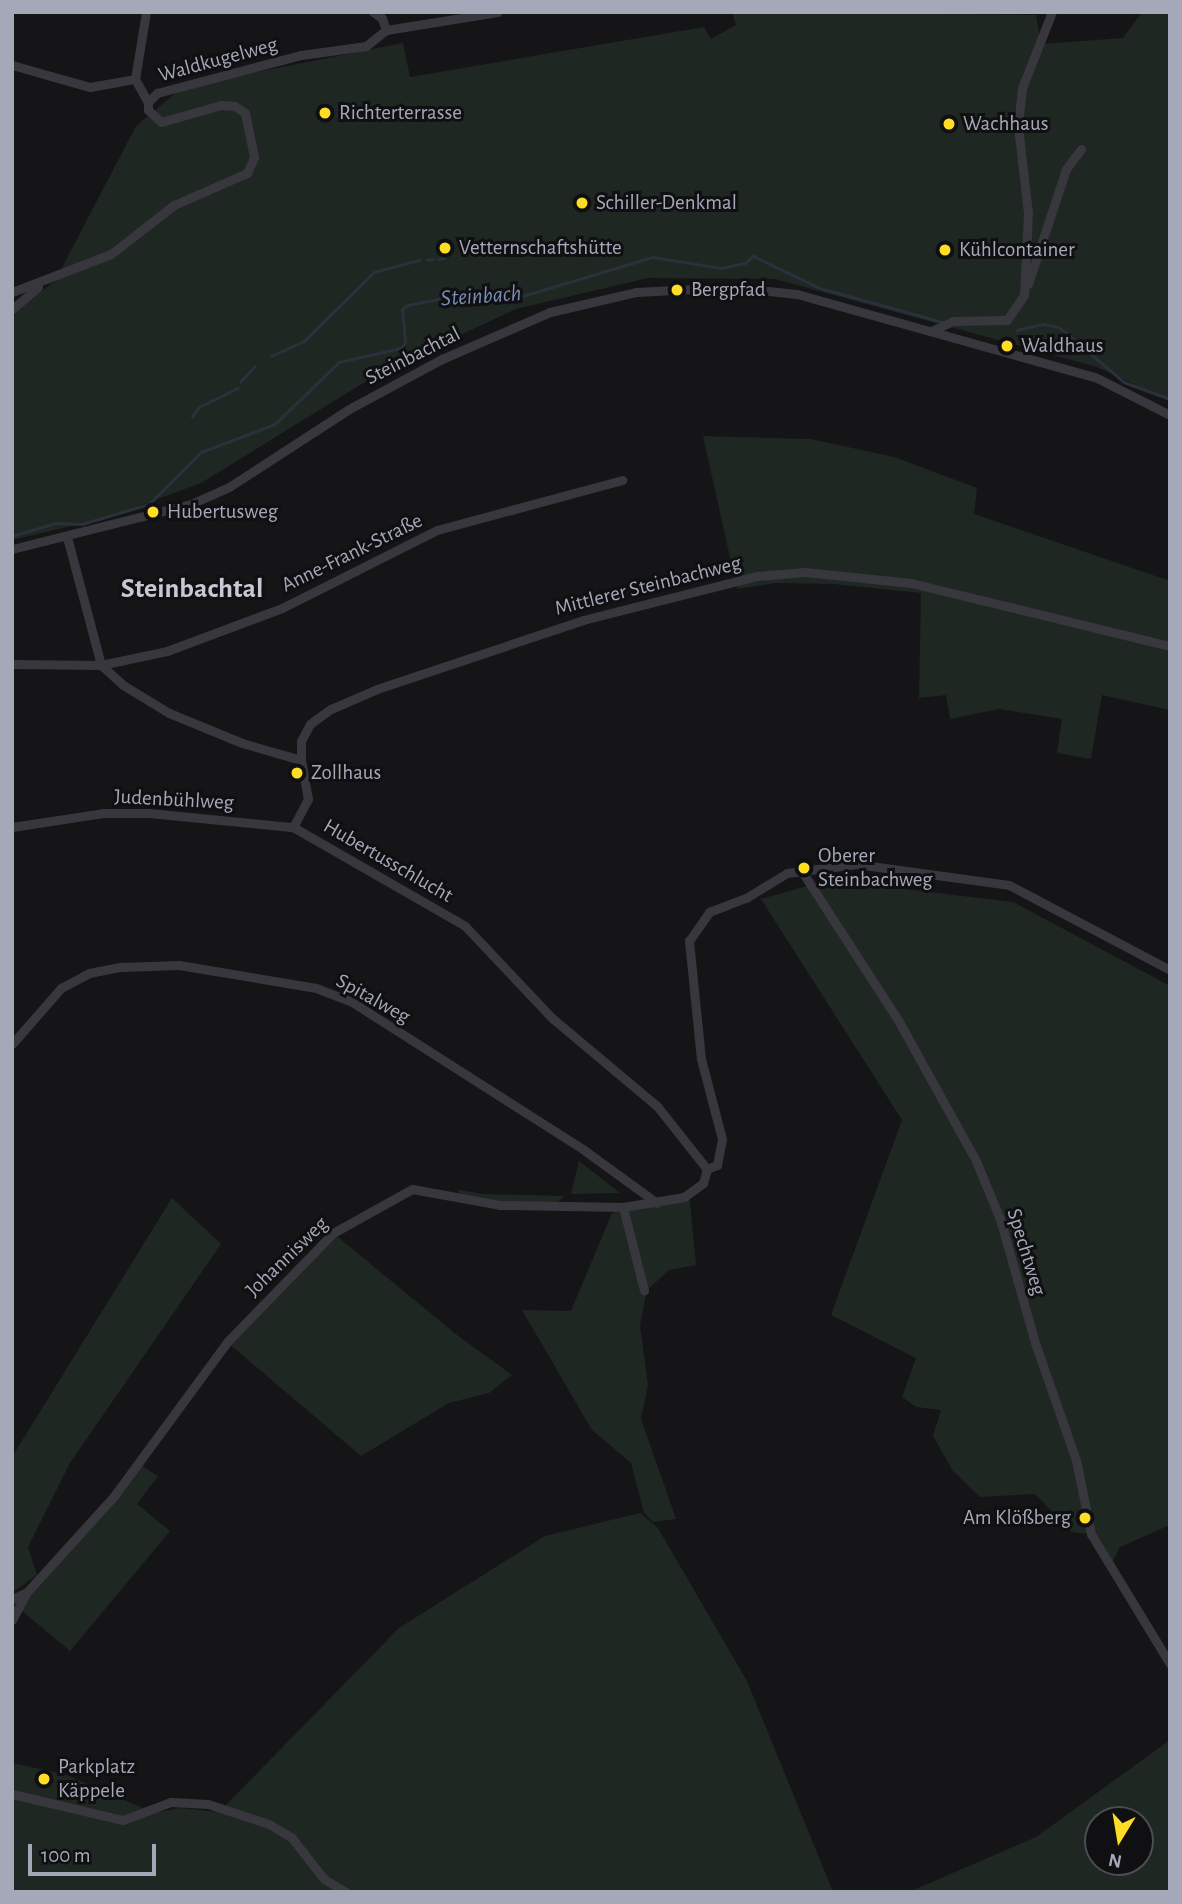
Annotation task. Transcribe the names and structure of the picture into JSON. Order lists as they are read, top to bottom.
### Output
{
  "streets": {
    "street": [
      "Waldkugelweg",
      "Steinbachtal",
      "Anne-Frank-Straße",
      "Mittlerer Steinbachweg",
      "Judenbühlweg",
      "Hubertusschlucht",
      "Spitalweg",
      "Spechtweg",
      "Johannisweg"
    ]
  },
  "crossings": [
    ["Mittlerer Steinbachweg", "Hubertusschlucht"],
    ["Judenbühlweg", "Hubertusschlucht"],
    ["Hubertusschlucht", "Johannisweg"],
    ["Spitalweg", "Johannisweg"]
  ],
  "districts": ["Steinbachtal"],
  "water": ["Steinbach"],
  "places": [
    "Richterterrasse",
    "Wachhaus",
    "Schiller-Denkmal",
    "Vetternschaftshütte",
    "Kühlcontainer",
    "Bergpfad",
    "Waldhaus",
    "Hubertusweg",
    "Zollhaus",
    "Oberer Steinbachweg",
    "Am Klößberg",
    "Parkplatz Käppele"
  ],
  "scale_bar": "100 m",
  "north": "bottom"
}
